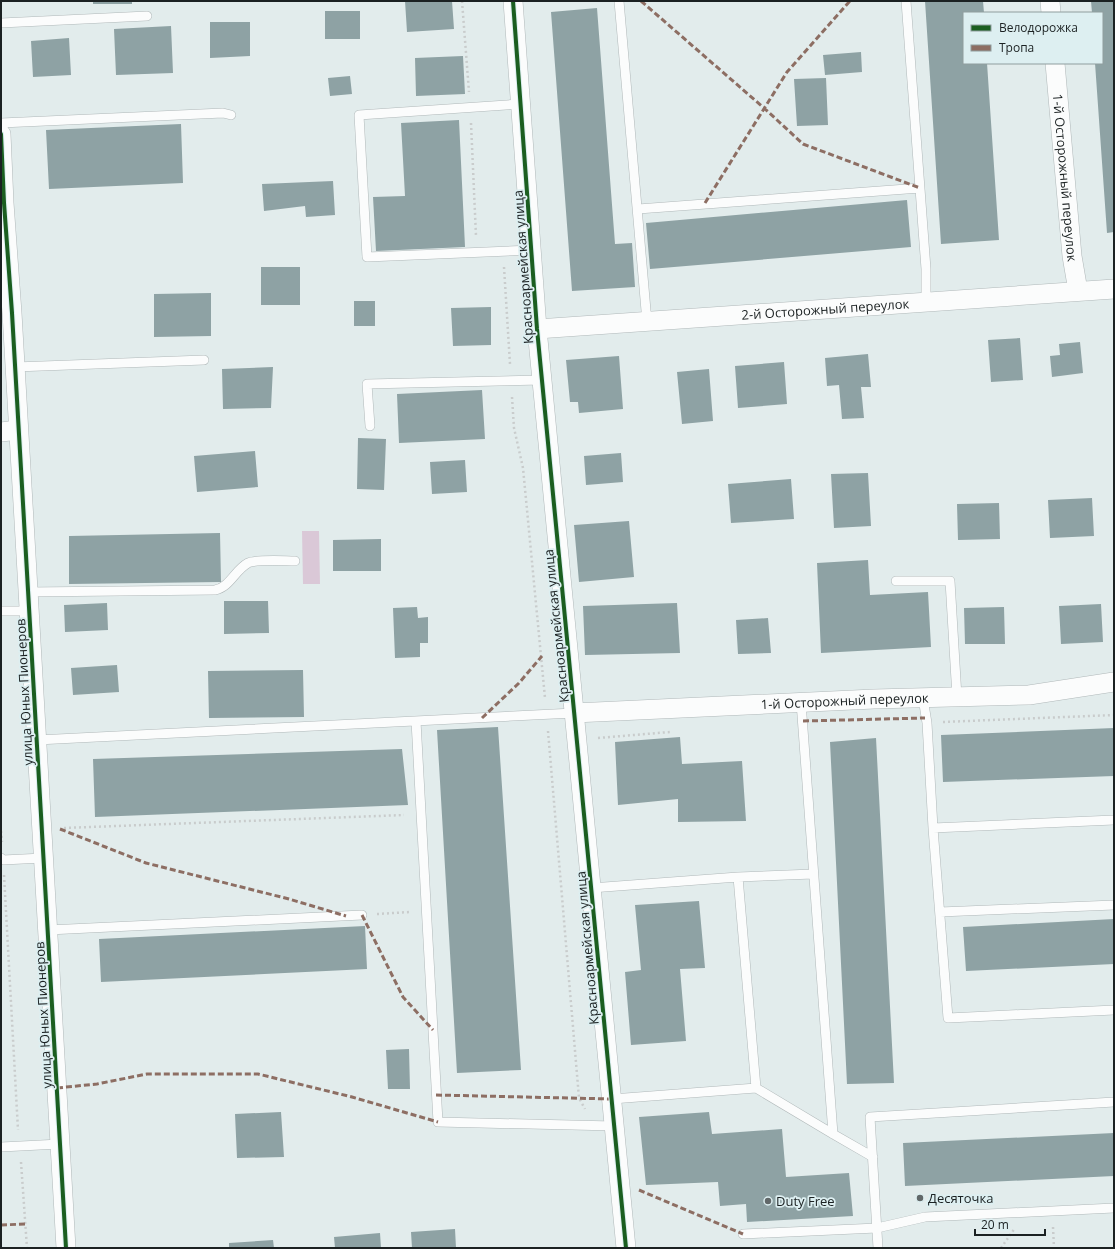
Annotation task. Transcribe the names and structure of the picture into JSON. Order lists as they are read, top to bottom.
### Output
{
  "streets": {
    "street": [
      "1-й Осторожный переулок",
      "Красноармейская улица",
      "2-й Осторожный переулок",
      "улица Юных Пионеров"
    ]
  },
  "crossings": [
    ["1-й Осторожный переулок", "Красноармейская улица"],
    ["1-й Осторожный переулок", "2-й Осторожный переулок"],
    ["Красноармейская улица", "2-й Осторожный переулок"]
  ],
  "places": ["Десяточка", "Duty Free"],
  "legend": ["Велодорожка", "Тропа"],
  "scale_bar": "20 m"
}
